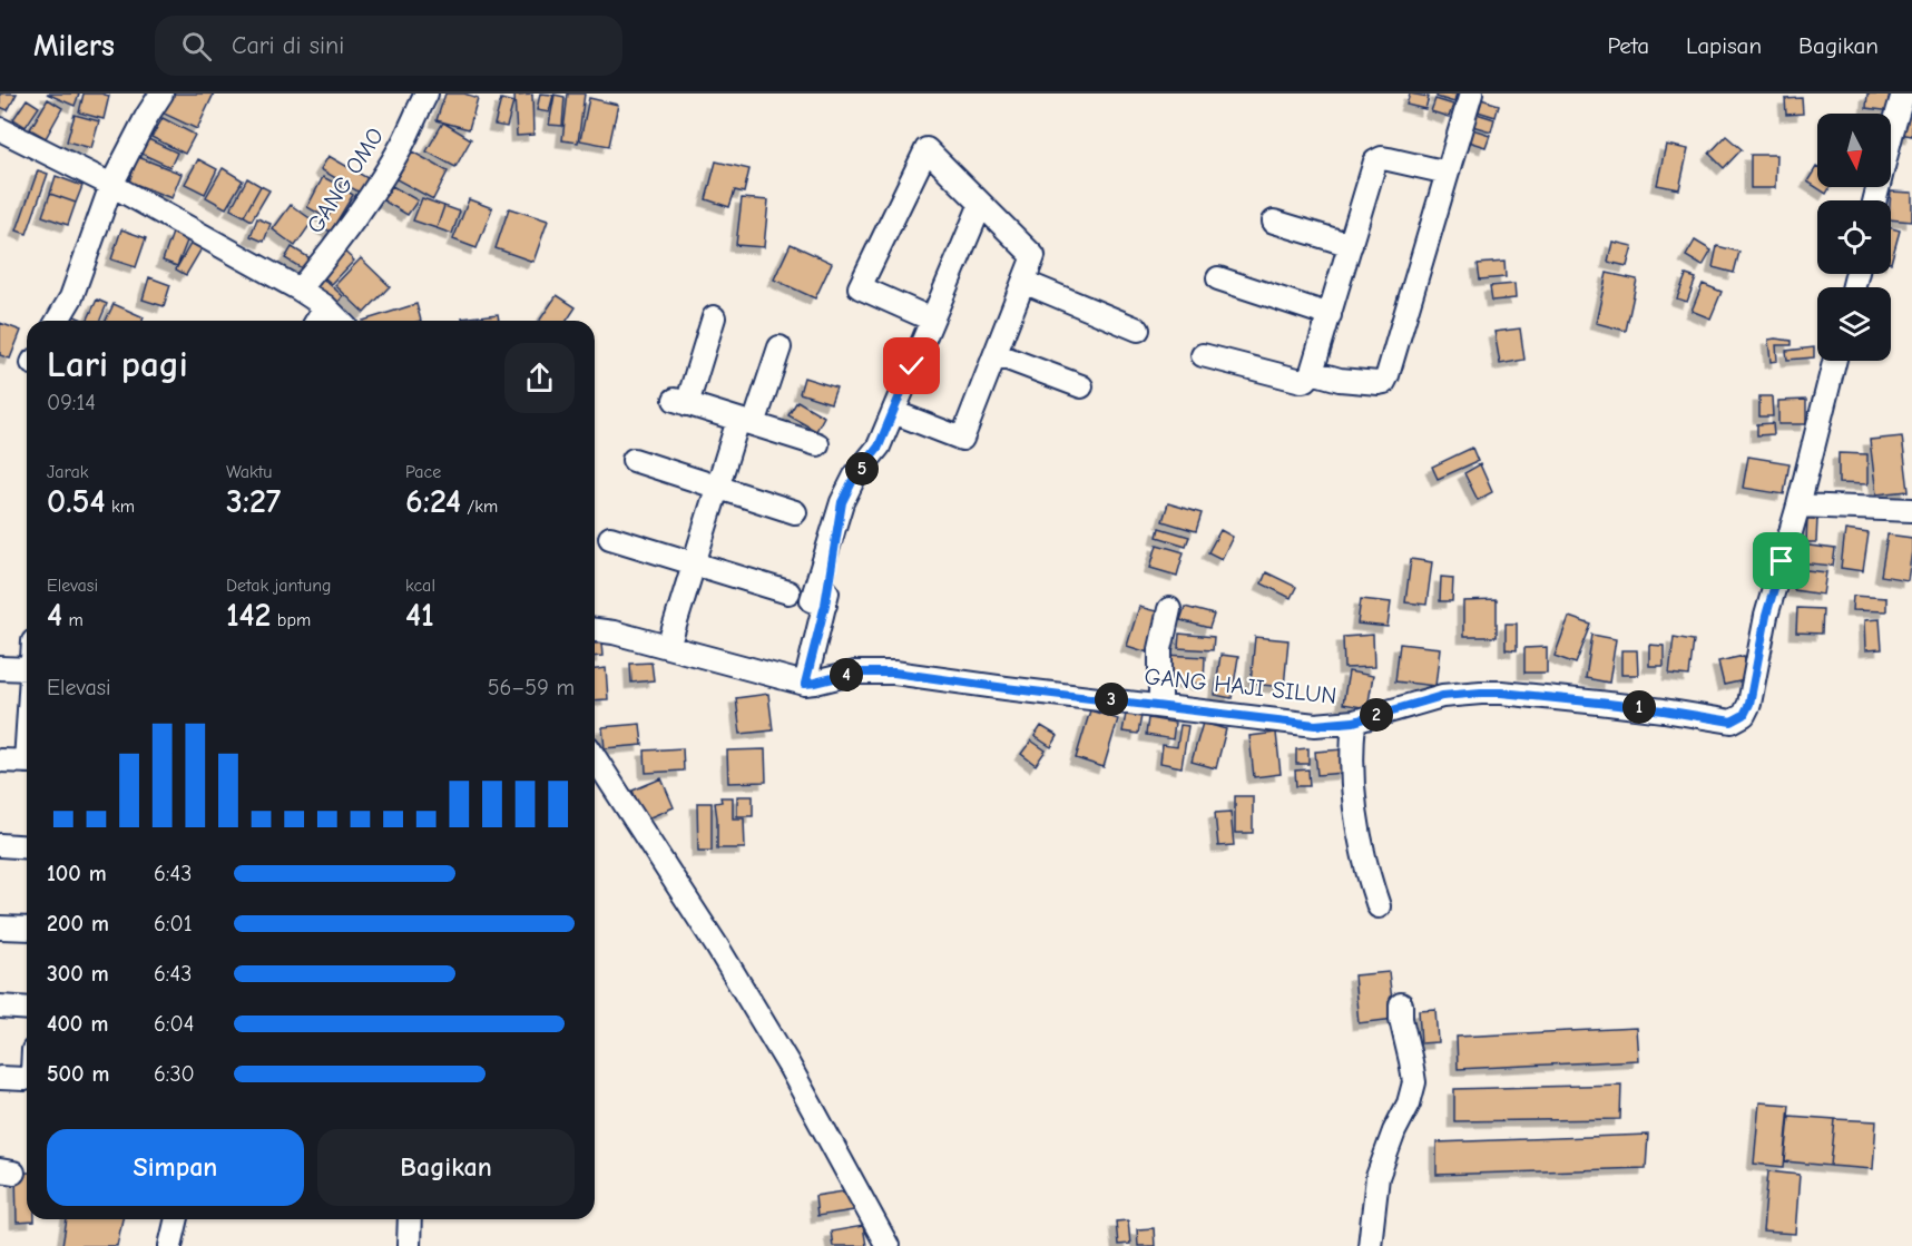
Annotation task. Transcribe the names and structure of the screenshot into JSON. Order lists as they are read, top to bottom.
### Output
{
  "streets": {
    "street": ["GANG OMO", "GANG HAJI SILUN"]
  },
  "north": "bottom",
  "page": {
    "header": "Milers",
    "search": "Cari di sini",
    "nav": ["Peta", "Lapisan", "Bagikan"],
    "heading": ["Lari pagi", "09:14"],
    "stats": [
      ["Jarak", "0.54 km"],
      ["Waktu", "3:27"],
      ["Pace", "6:24 /km"],
      ["Elevasi", "4 m"],
      ["Detak jantung", "142 bpm"],
      ["kcal", "41"]
    ],
    "pins": [
      "5",
      "4",
      "3",
      "1",
      "2"
    ],
    "chart": ["Elevasi", "56–59 m"],
    "list": [
      {
        "name": "100 m",
        "note": "6:43"
      },
      {
        "name": "200 m",
        "note": "6:01"
      },
      {
        "name": "300 m",
        "note": "6:43"
      },
      {
        "name": "400 m",
        "note": "6:04"
      },
      {
        "name": "500 m",
        "note": "6:30"
      }
    ],
    "buttons": ["Simpan", "Bagikan"]
  }
}
